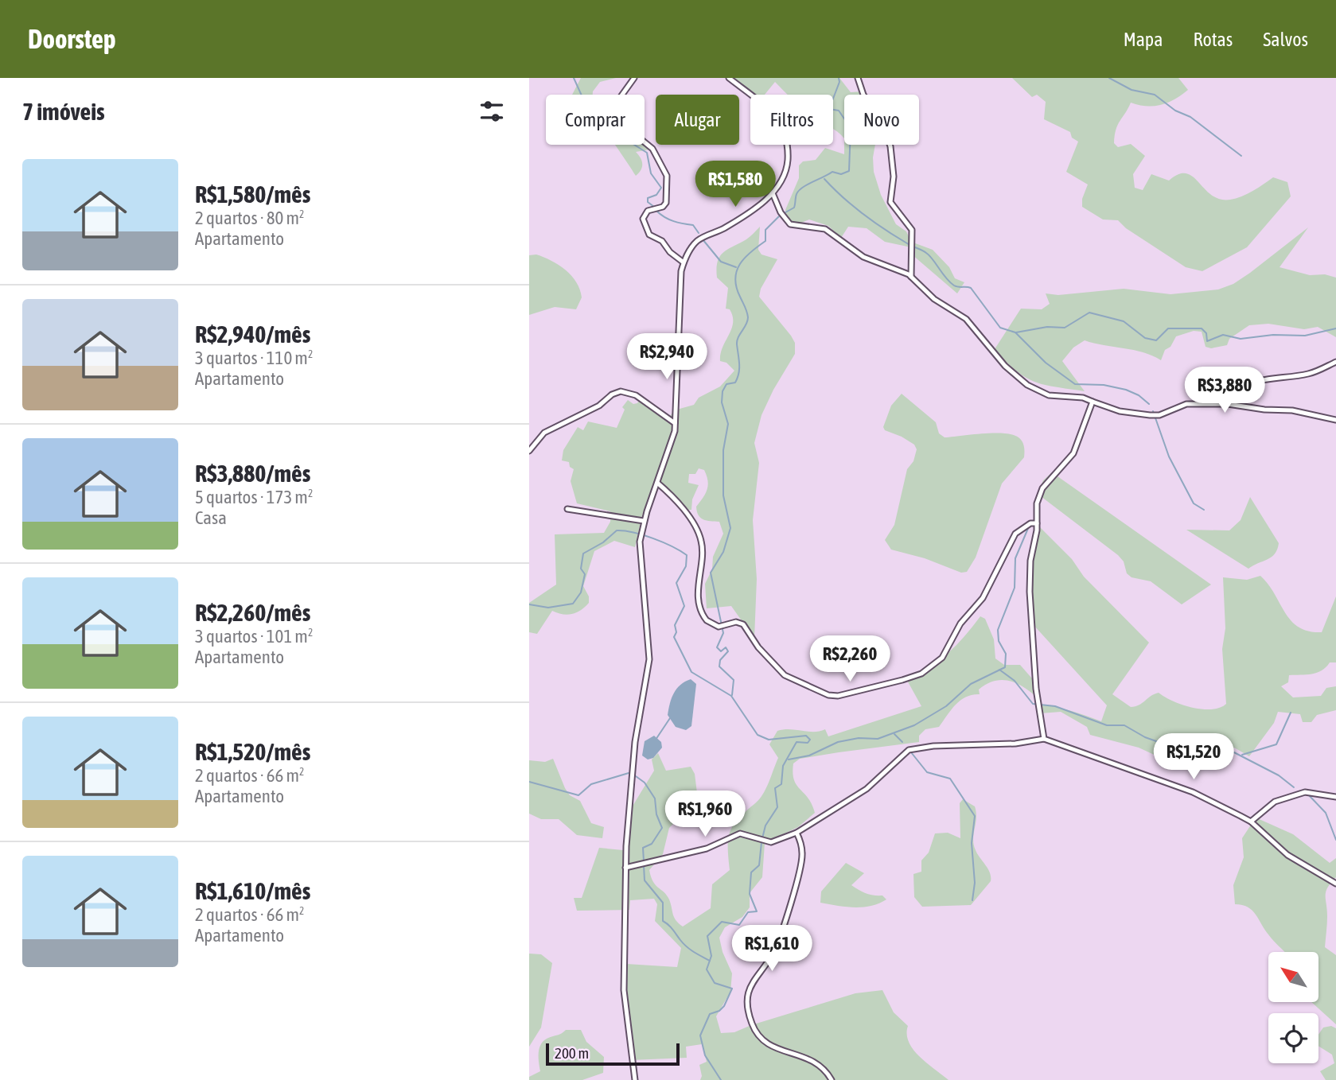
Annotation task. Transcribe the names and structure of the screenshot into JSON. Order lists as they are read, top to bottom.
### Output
{
  "scale_bar": "200 m",
  "north": "top left",
  "page": {
    "header": "Doorstep",
    "nav": ["Mapa", "Rotas", "Salvos"],
    "heading": "7 imóveis",
    "chip": [
      "Comprar",
      "Alugar",
      "Filtros",
      "Novo"
    ],
    "list": [
      {
        "name": "R$1,580/mês",
        "note": "2 quartos · 80 m² · Apartamento"
      },
      {
        "name": "R$2,940/mês",
        "note": "3 quartos · 110 m² · Apartamento"
      },
      {
        "name": "R$3,880/mês",
        "note": "5 quartos · 173 m² · Casa"
      },
      {
        "name": "R$2,260/mês",
        "note": "3 quartos · 101 m² · Apartamento"
      },
      {
        "name": "R$1,520/mês",
        "note": "2 quartos · 66 m² · Apartamento"
      },
      {
        "name": "R$1,610/mês",
        "note": "2 quartos · 66 m² · Apartamento"
      }
    ],
    "price": [
      "R$1,580",
      "R$2,940",
      "R$3,880",
      "R$2,260",
      "R$1,520",
      "R$1,960",
      "R$1,610"
    ],
    "scale": "200 m"
  }
}
